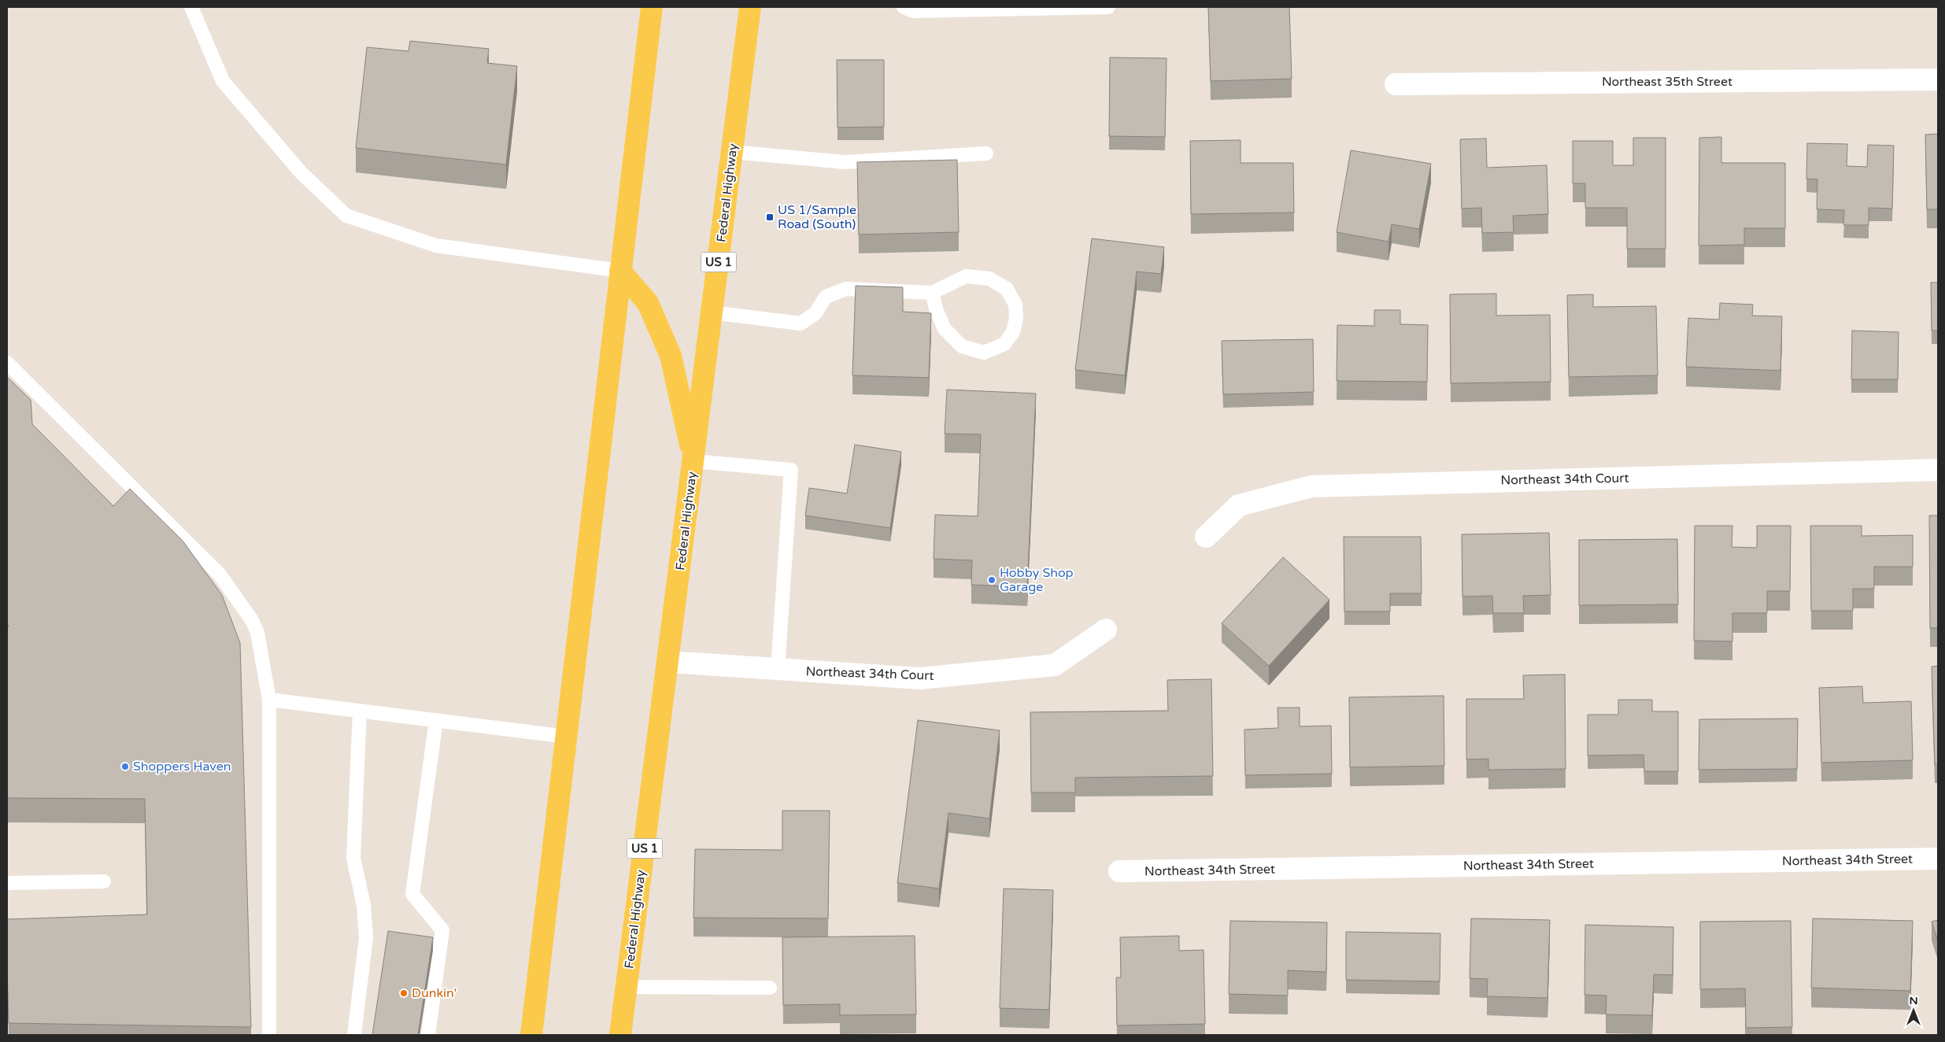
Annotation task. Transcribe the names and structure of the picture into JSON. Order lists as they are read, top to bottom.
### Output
{
  "streets": {
    "main road": ["Federal Highway", "US 1"],
    "street": ["Northeast 35th Street", "Northeast 34th Court", "Northeast 34th Street"]
  },
  "crossings": [
    ["Federal Highway", "Northeast 34th Court"]
  ],
  "places": {
    "transit": ["US 1/Sample Road (South)"],
    "other": ["Hobby Shop Garage", "Shoppers Haven", "Dunkin'"]
  },
  "north": "top"
}
